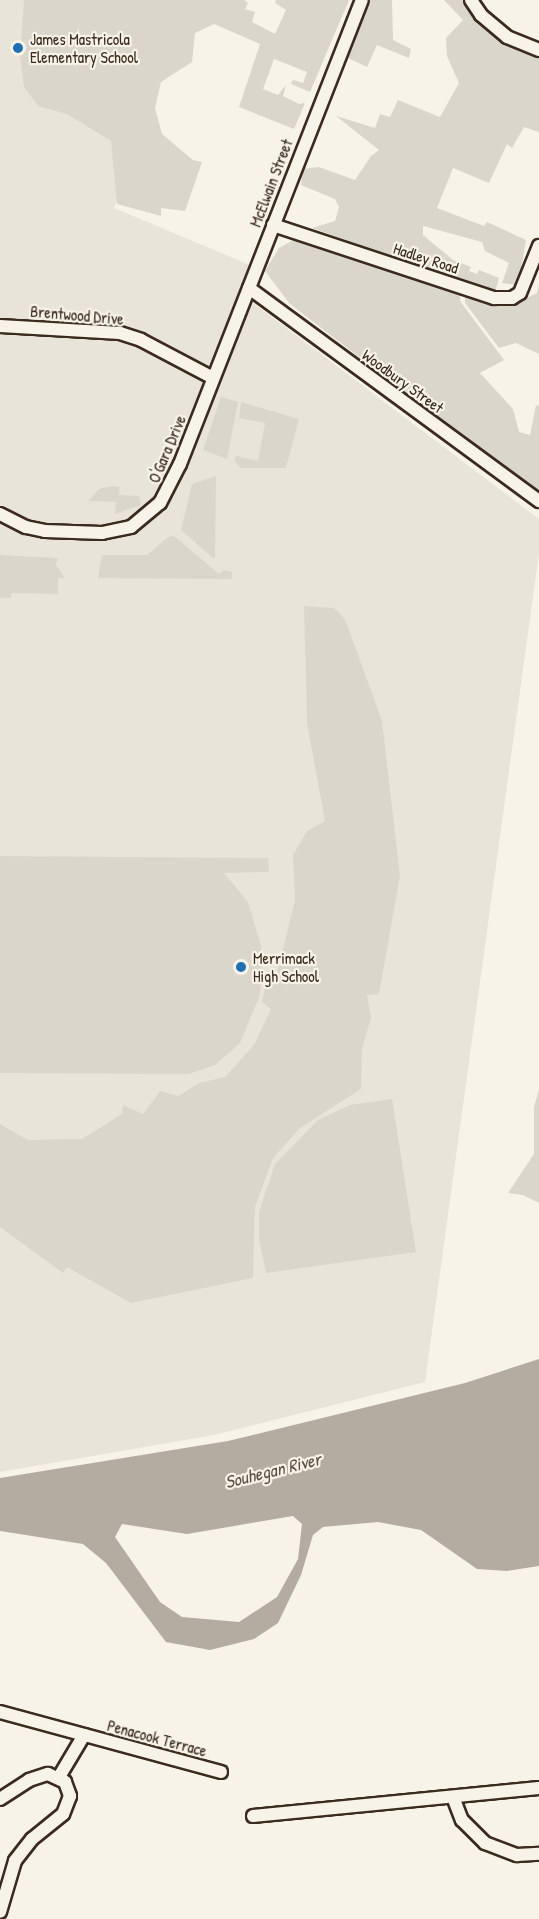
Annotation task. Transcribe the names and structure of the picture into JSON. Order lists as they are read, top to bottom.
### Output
{
  "streets": {
    "street": [
      "McElwain Street",
      "Hadley Road",
      "Brentwood Drive",
      "Woodbury Street",
      "O'Gara Drive",
      "Penacook Terrace"
    ]
  },
  "crossings": [
    ["McElwain Street", "Hadley Road"],
    ["McElwain Street", "Brentwood Drive"],
    ["McElwain Street", "Woodbury Street"],
    ["McElwain Street", "O'Gara Drive"],
    ["Brentwood Drive", "O'Gara Drive"]
  ],
  "water": ["Souhegan River"],
  "places": ["James Mastricola Elementary School", "Merrimack High School"]
}
